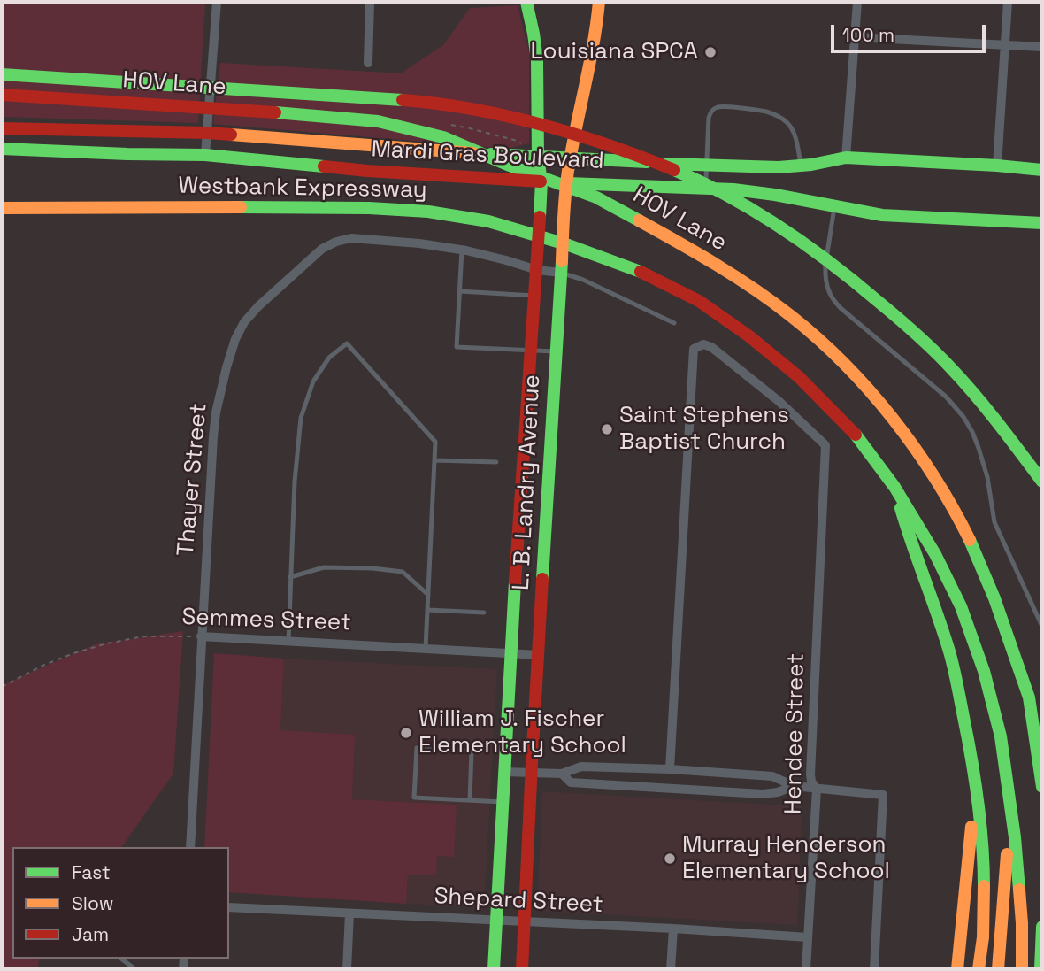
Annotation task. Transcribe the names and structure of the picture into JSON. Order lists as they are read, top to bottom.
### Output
{
  "streets": {
    "main road": [
      "HOV Lane",
      "Mardi Gras Boulevard",
      "Westbank Expressway",
      "L. B. Landry Avenue"
    ],
    "street": [
      "Thayer Street",
      "Semmes Street",
      "Hendee Street",
      "Shepard Street"
    ]
  },
  "crossings": [
    ["Mardi Gras Boulevard", "L. B. Landry Avenue"],
    ["Thayer Street", "L. B. Landry Avenue"],
    ["Thayer Street", "Semmes Street"],
    ["L. B. Landry Avenue", "Semmes Street"],
    ["L. B. Landry Avenue", "Shepard Street"],
    ["Hendee Street", "Shepard Street"]
  ],
  "places": [
    "Louisiana SPCA",
    "Saint Stephens Baptist Church",
    "William J. Fischer Elementary School",
    "Murray Henderson Elementary School"
  ],
  "legend": ["Fast", "Slow", "Jam"],
  "scale_bar": "100 m"
}
